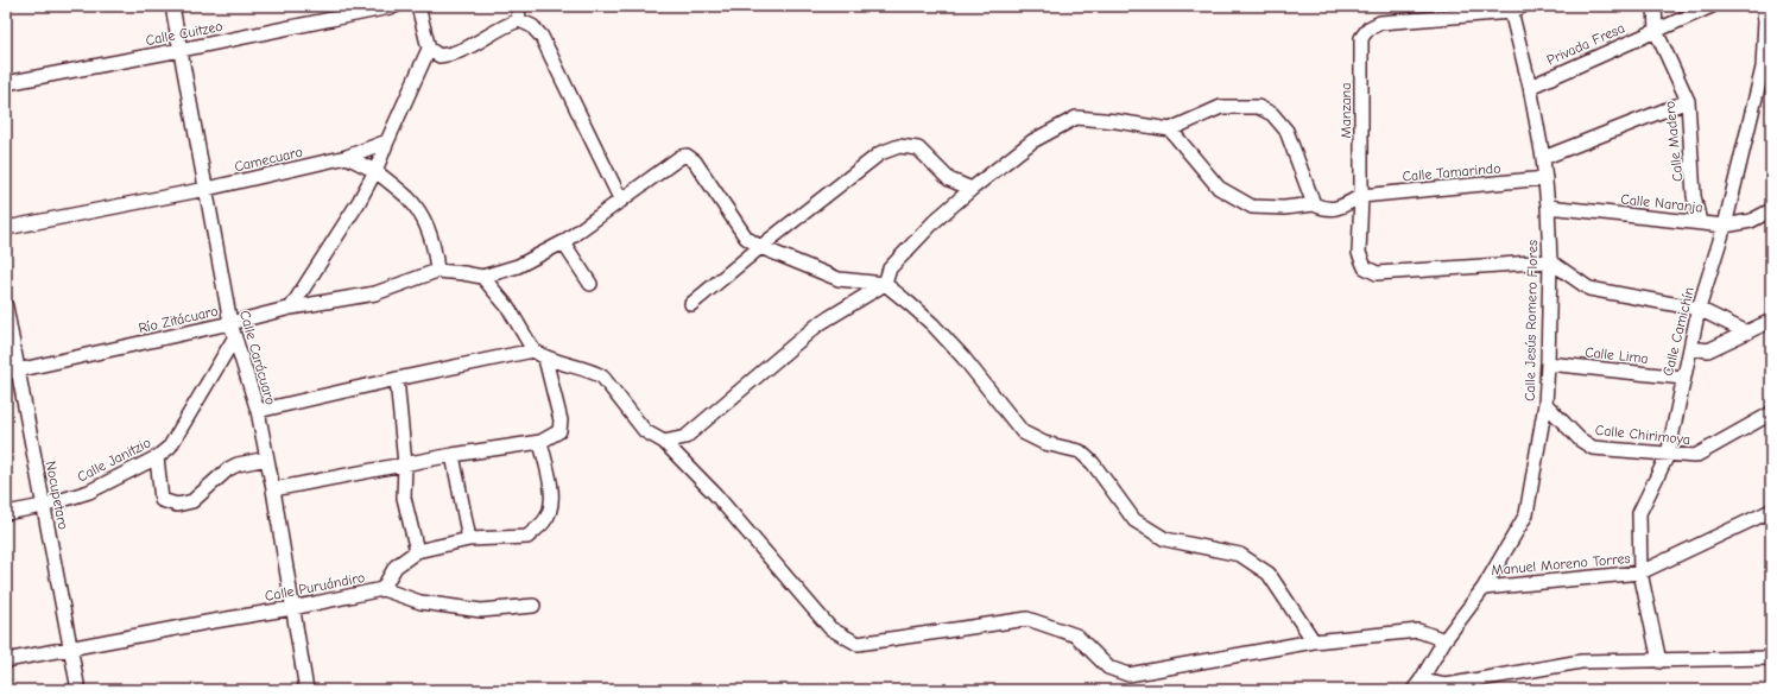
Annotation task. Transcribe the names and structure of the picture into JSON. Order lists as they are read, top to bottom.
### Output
{
  "streets": {
    "street": [
      "Calle Cuitzeo",
      "Privada Fresa",
      "Manzana",
      "Calle Madero",
      "Camecuaro",
      "Calle Tamarindo",
      "Calle Naranja",
      "Río Zitácuaro",
      "Calle Jesús Romero Flores",
      "Calle Camichín",
      "Calle Lima",
      "Calle Carácuaro",
      "Calle Chirimoya",
      "Calle Janitzio",
      "Nocupetaro",
      "Manuel Moreno Torres",
      "Calle Puruándiro"
    ]
  },
  "crossings": [
    ["Calle Cuitzeo", "Calle Carácuaro"],
    ["Privada Fresa", "Calle Madero"],
    ["Privada Fresa", "Calle Jesús Romero Flores"],
    ["Manzana", "Calle Tamarindo"],
    ["Manzana", "Calle Jesús Romero Flores"],
    ["Calle Madero", "Calle Naranja"],
    ["Camecuaro", "Calle Carácuaro"],
    ["Calle Tamarindo", "Calle Jesús Romero Flores"],
    ["Calle Naranja", "Calle Jesús Romero Flores"],
    ["Calle Naranja", "Calle Camichín"],
    ["Río Zitácuaro", "Calle Carácuaro"],
    ["Río Zitácuaro", "Nocupetaro"],
    ["Calle Jesús Romero Flores", "Calle Lima"],
    ["Calle Jesús Romero Flores", "Calle Chirimoya"],
    ["Calle Jesús Romero Flores", "Manuel Moreno Torres"],
    ["Calle Camichín", "Calle Lima"],
    ["Calle Camichín", "Calle Chirimoya"],
    ["Calle Camichín", "Manuel Moreno Torres"],
    ["Calle Carácuaro", "Calle Janitzio"],
    ["Calle Carácuaro", "Calle Puruándiro"],
    ["Calle Janitzio", "Nocupetaro"],
    ["Nocupetaro", "Calle Puruándiro"]
  ]
}
